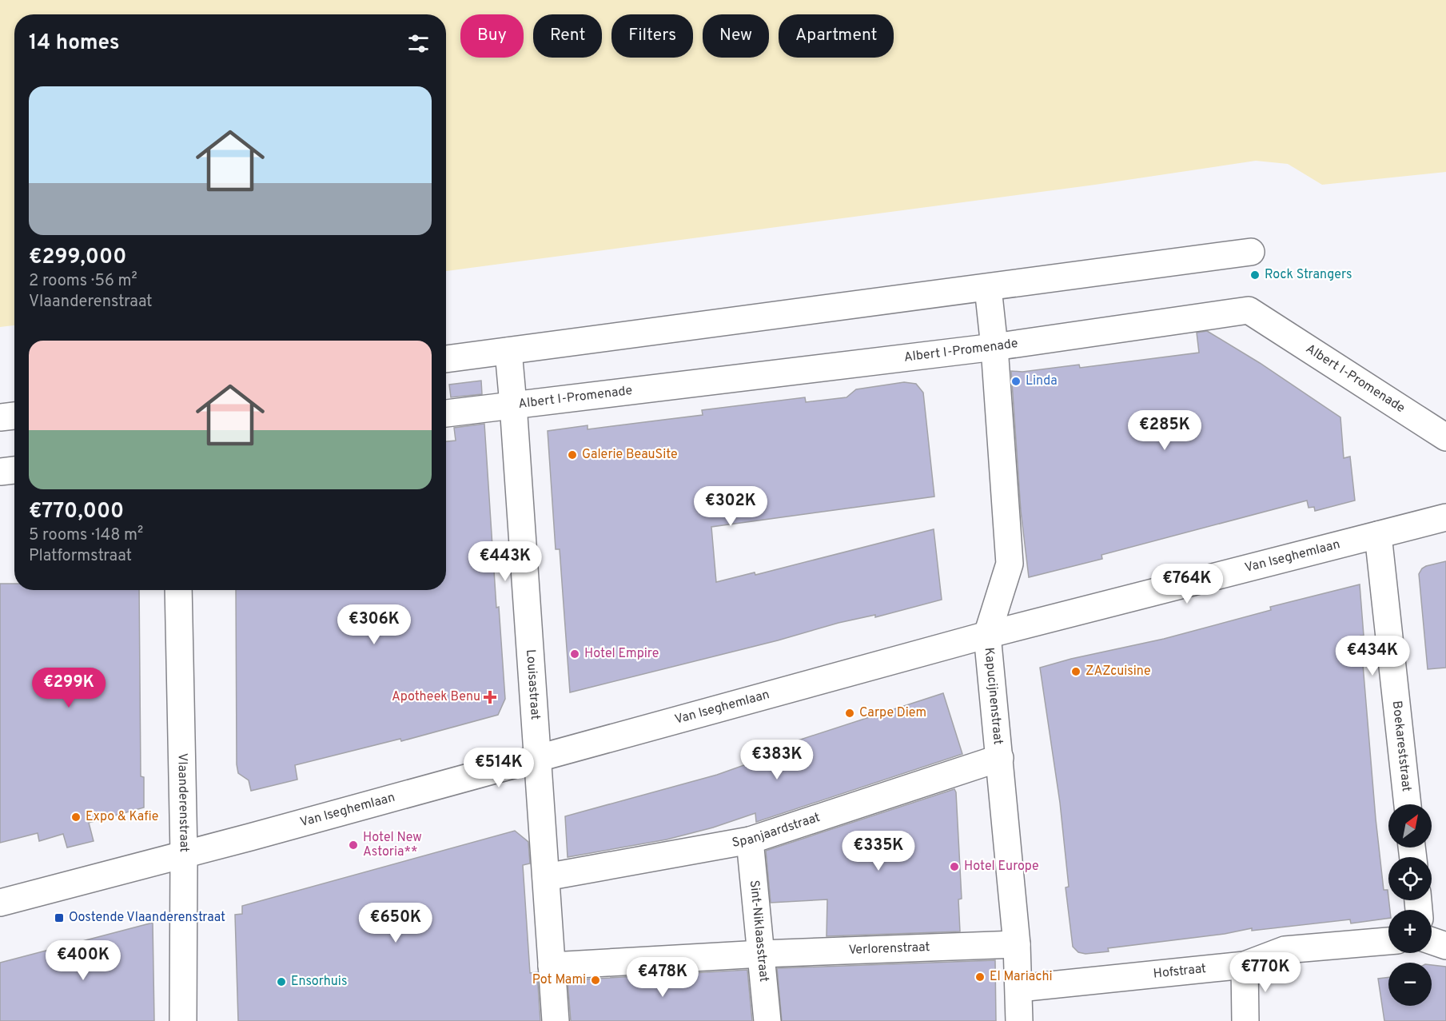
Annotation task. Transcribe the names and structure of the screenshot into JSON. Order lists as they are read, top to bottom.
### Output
{
  "streets": {
    "street": [
      "Albert I-Promenade",
      "Van Iseghemlaan",
      "Louisastraat",
      "Kapucijnenstraat",
      "Boekareststraat",
      "Vlaanderenstraat",
      "Spanjaardstraat",
      "Sint-Niklaasstraat",
      "Verlorenstraat",
      "Hofstraat"
    ]
  },
  "crossings": [
    ["Albert I-Promenade", "Louisastraat"],
    ["Albert I-Promenade", "Kapucijnenstraat"],
    ["Van Iseghemlaan", "Louisastraat"],
    ["Van Iseghemlaan", "Kapucijnenstraat"],
    ["Van Iseghemlaan", "Boekareststraat"],
    ["Van Iseghemlaan", "Vlaanderenstraat"],
    ["Louisastraat", "Spanjaardstraat"],
    ["Louisastraat", "Verlorenstraat"],
    ["Kapucijnenstraat", "Spanjaardstraat"],
    ["Kapucijnenstraat", "Verlorenstraat"],
    ["Kapucijnenstraat", "Hofstraat"],
    ["Spanjaardstraat", "Sint-Niklaasstraat"],
    ["Sint-Niklaasstraat", "Verlorenstraat"]
  ],
  "places": {
    "other": [
      "Rock Strangers",
      "Linda",
      "Galerie BeauSite",
      "Hotel Empire",
      "ZAZcuisine",
      "Carpe Diem",
      "Expo & Kafie",
      "Hotel New Astoria**",
      "Hotel Europe",
      "El Mariachi",
      "Pot Mami",
      "Ensorhuis"
    ],
    "health": ["Apotheek Benu"],
    "transit": ["Oostende Vlaanderenstraat"]
  },
  "north": "top right",
  "page": {
    "chip": [
      "Buy",
      "Rent",
      "Filters",
      "New",
      "Apartment"
    ],
    "heading": "14 homes",
    "list": [
      {
        "name": "€299,000",
        "note": "2 rooms · 56 m² · Vlaanderenstraat"
      },
      {
        "name": "€770,000",
        "note": "5 rooms · 148 m² · Platformstraat"
      }
    ],
    "price": [
      "€285K",
      "€302K",
      "€443K",
      "€764K",
      "€306K",
      "€434K",
      "€299K",
      "€383K",
      "€514K",
      "€335K",
      "€650K",
      "€400K",
      "€770K",
      "€478K"
    ],
    "map_buttons": ["+", "−"]
  }
}
